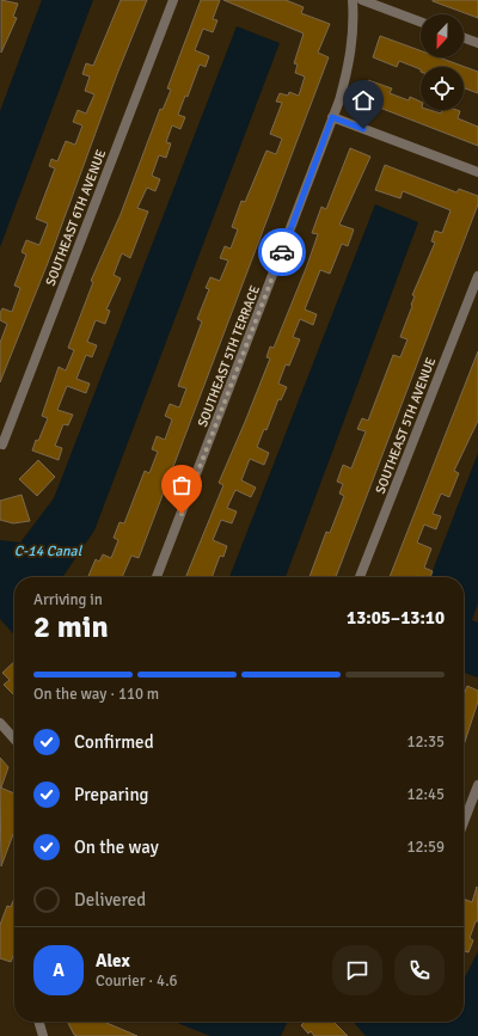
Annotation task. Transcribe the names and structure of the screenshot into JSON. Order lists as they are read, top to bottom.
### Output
{
  "streets": {
    "street": ["SOUTHEAST 6TH AVENUE", "SOUTHEAST 5TH TERRACE", "SOUTHEAST 5TH AVENUE"]
  },
  "water": ["C-14 Canal"],
  "north": "bottom",
  "page": {
    "heading": ["2 min", "Arriving in", "13:05–13:10"],
    "panel": ["Alex", "Courier · 4.6"],
    "bar": "On the way · 110 m",
    "list": [
      ["Confirmed", "12:35"],
      ["Preparing", "12:45"],
      ["On the way", "12:59"],
      "Delivered"
    ],
    "round": "A"
  }
}
